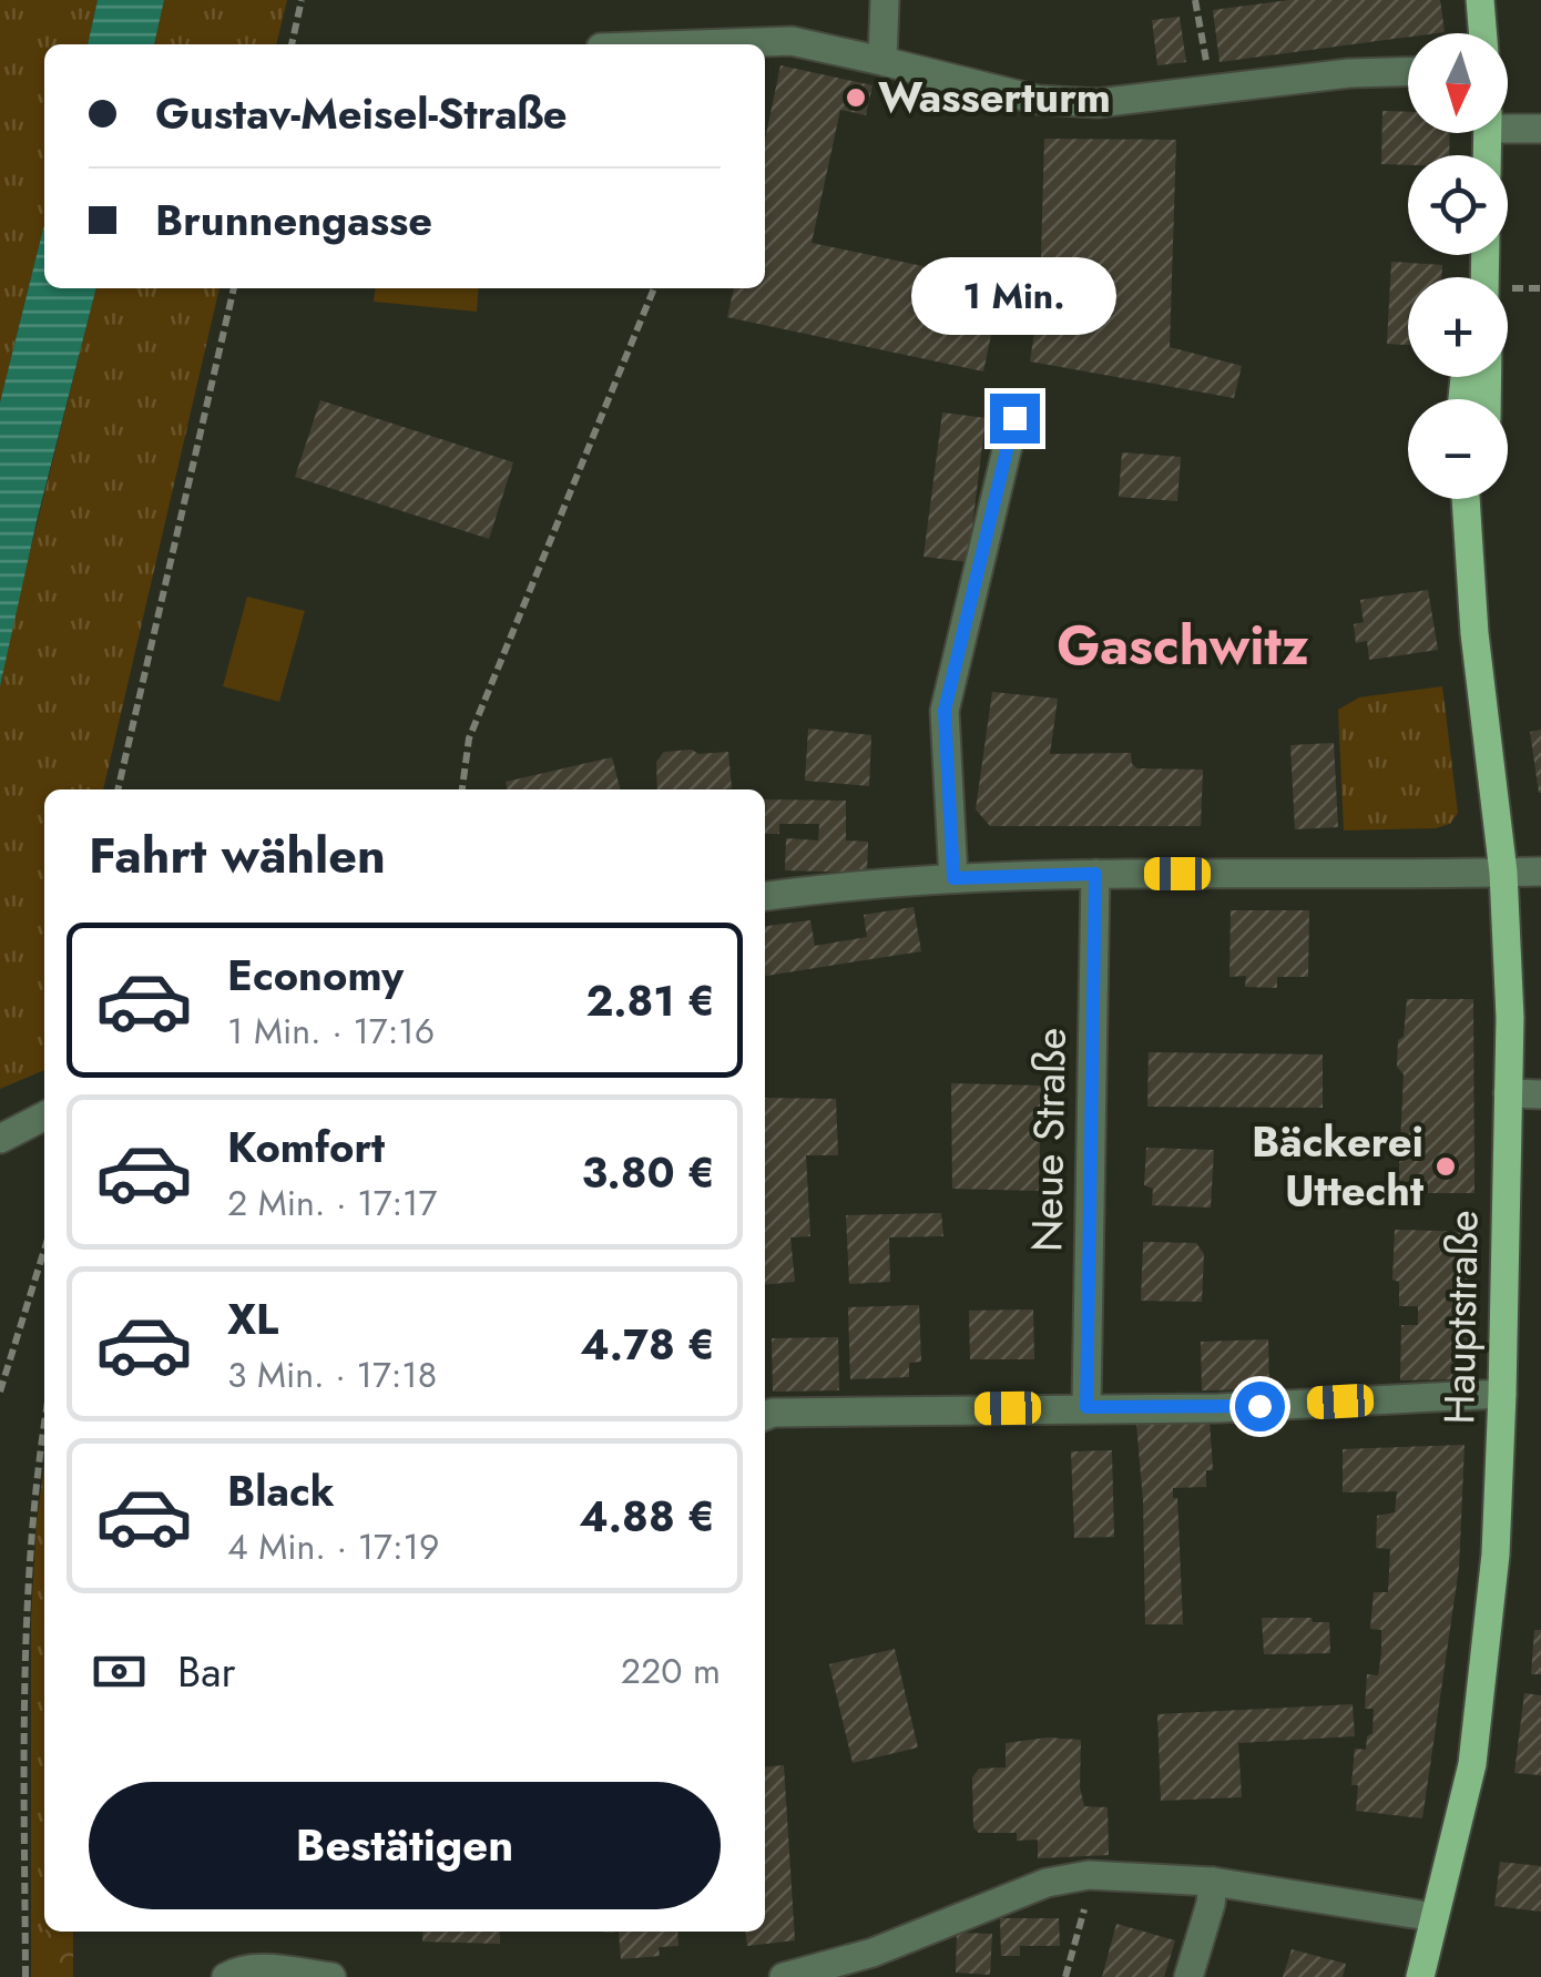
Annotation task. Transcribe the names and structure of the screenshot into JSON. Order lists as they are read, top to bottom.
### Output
{
  "streets": {
    "main road": ["Hauptstraße"],
    "street": ["Neue Straße"]
  },
  "districts": ["Gaschwitz"],
  "places": ["Wasserturm", "Bäckerei Uttecht"],
  "north": "bottom",
  "page": {
    "map_buttons": ["+", "−"],
    "banner": ["Gustav-Meisel-Straße", "Brunnengasse"],
    "bubble": "1 Min.",
    "heading": "Fahrt wählen",
    "list": [
      {
        "name": "Economy",
        "note": "1 Min. · 17:16",
        "value": "2.81 €"
      },
      {
        "name": "Komfort",
        "note": "2 Min. · 17:17",
        "value": "3.80 €"
      },
      {
        "name": "XL",
        "note": "3 Min. · 17:18",
        "value": "4.78 €"
      },
      {
        "name": "Black",
        "note": "4 Min. · 17:19",
        "value": "4.88 €"
      }
    ],
    "pay": ["Bar", "220 m"],
    "buttons": "Bestätigen"
  }
}
